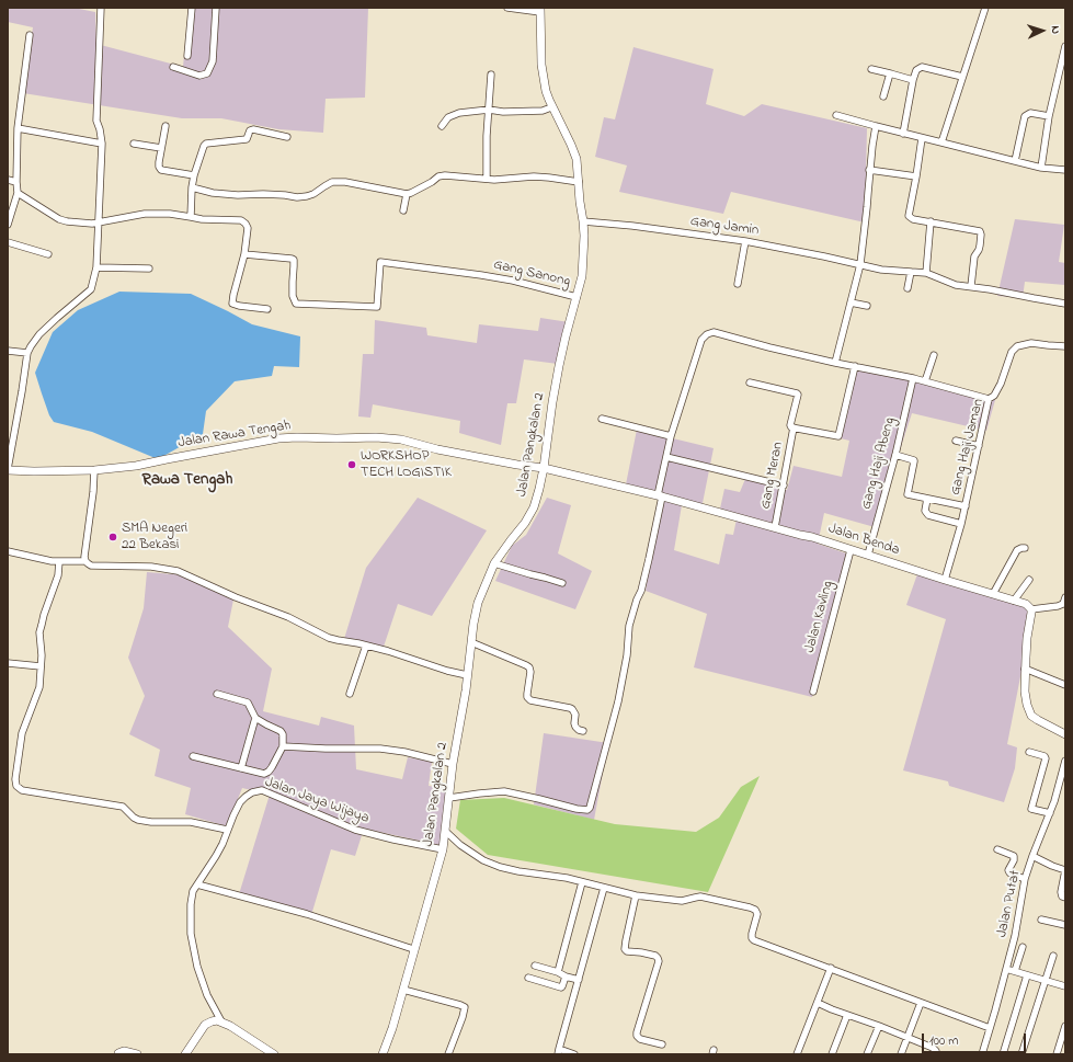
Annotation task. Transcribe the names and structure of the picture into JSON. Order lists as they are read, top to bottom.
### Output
{
  "streets": {
    "street": [
      "Gang Jamin",
      "Gang Sanong",
      "Jalan Rawa Tengah",
      "Jalan Pangkalan 2",
      "Gang Haji Jaman",
      "Gang Haji Abeng",
      "Gang Meran",
      "Jalan Benda",
      "Jalan Kavling",
      "Jalan Jaya Wijaya",
      "Jalan Putat"
    ]
  },
  "crossings": [
    ["Gang Jamin", "Jalan Pangkalan 2"],
    ["Gang Sanong", "Jalan Pangkalan 2"],
    ["Jalan Rawa Tengah", "Jalan Pangkalan 2"],
    ["Jalan Rawa Tengah", "Jalan Benda"],
    ["Jalan Pangkalan 2", "Jalan Benda"],
    ["Jalan Pangkalan 2", "Jalan Jaya Wijaya"],
    ["Gang Haji Jaman", "Jalan Benda"],
    ["Gang Haji Abeng", "Jalan Benda"],
    ["Gang Meran", "Jalan Benda"],
    ["Jalan Benda", "Jalan Kavling"]
  ],
  "districts": ["Rawa Tengah"],
  "places": ["WORKSHOP TECH LOGISTIK", "SMA Negeri 22 Bekasi"],
  "scale_bar": "100 m",
  "north": "right"
}
